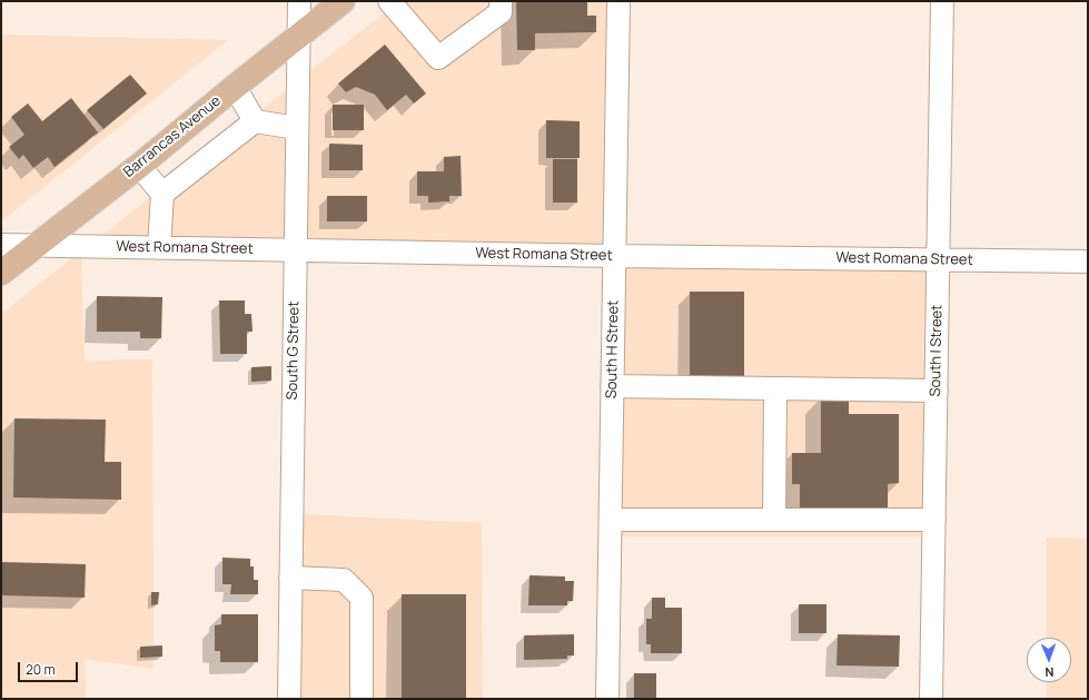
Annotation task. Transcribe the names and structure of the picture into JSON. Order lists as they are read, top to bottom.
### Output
{
  "streets": {
    "main road": ["Barrancas Avenue"],
    "street": [
      "West Romana Street",
      "South H Street",
      "South G Street",
      "South I Street"
    ]
  },
  "crossings": [
    ["Barrancas Avenue", "West Romana Street"],
    ["Barrancas Avenue", "South G Street"],
    ["West Romana Street", "South H Street"],
    ["West Romana Street", "South G Street"],
    ["West Romana Street", "South I Street"]
  ],
  "scale_bar": "20 m",
  "north": "bottom"
}
